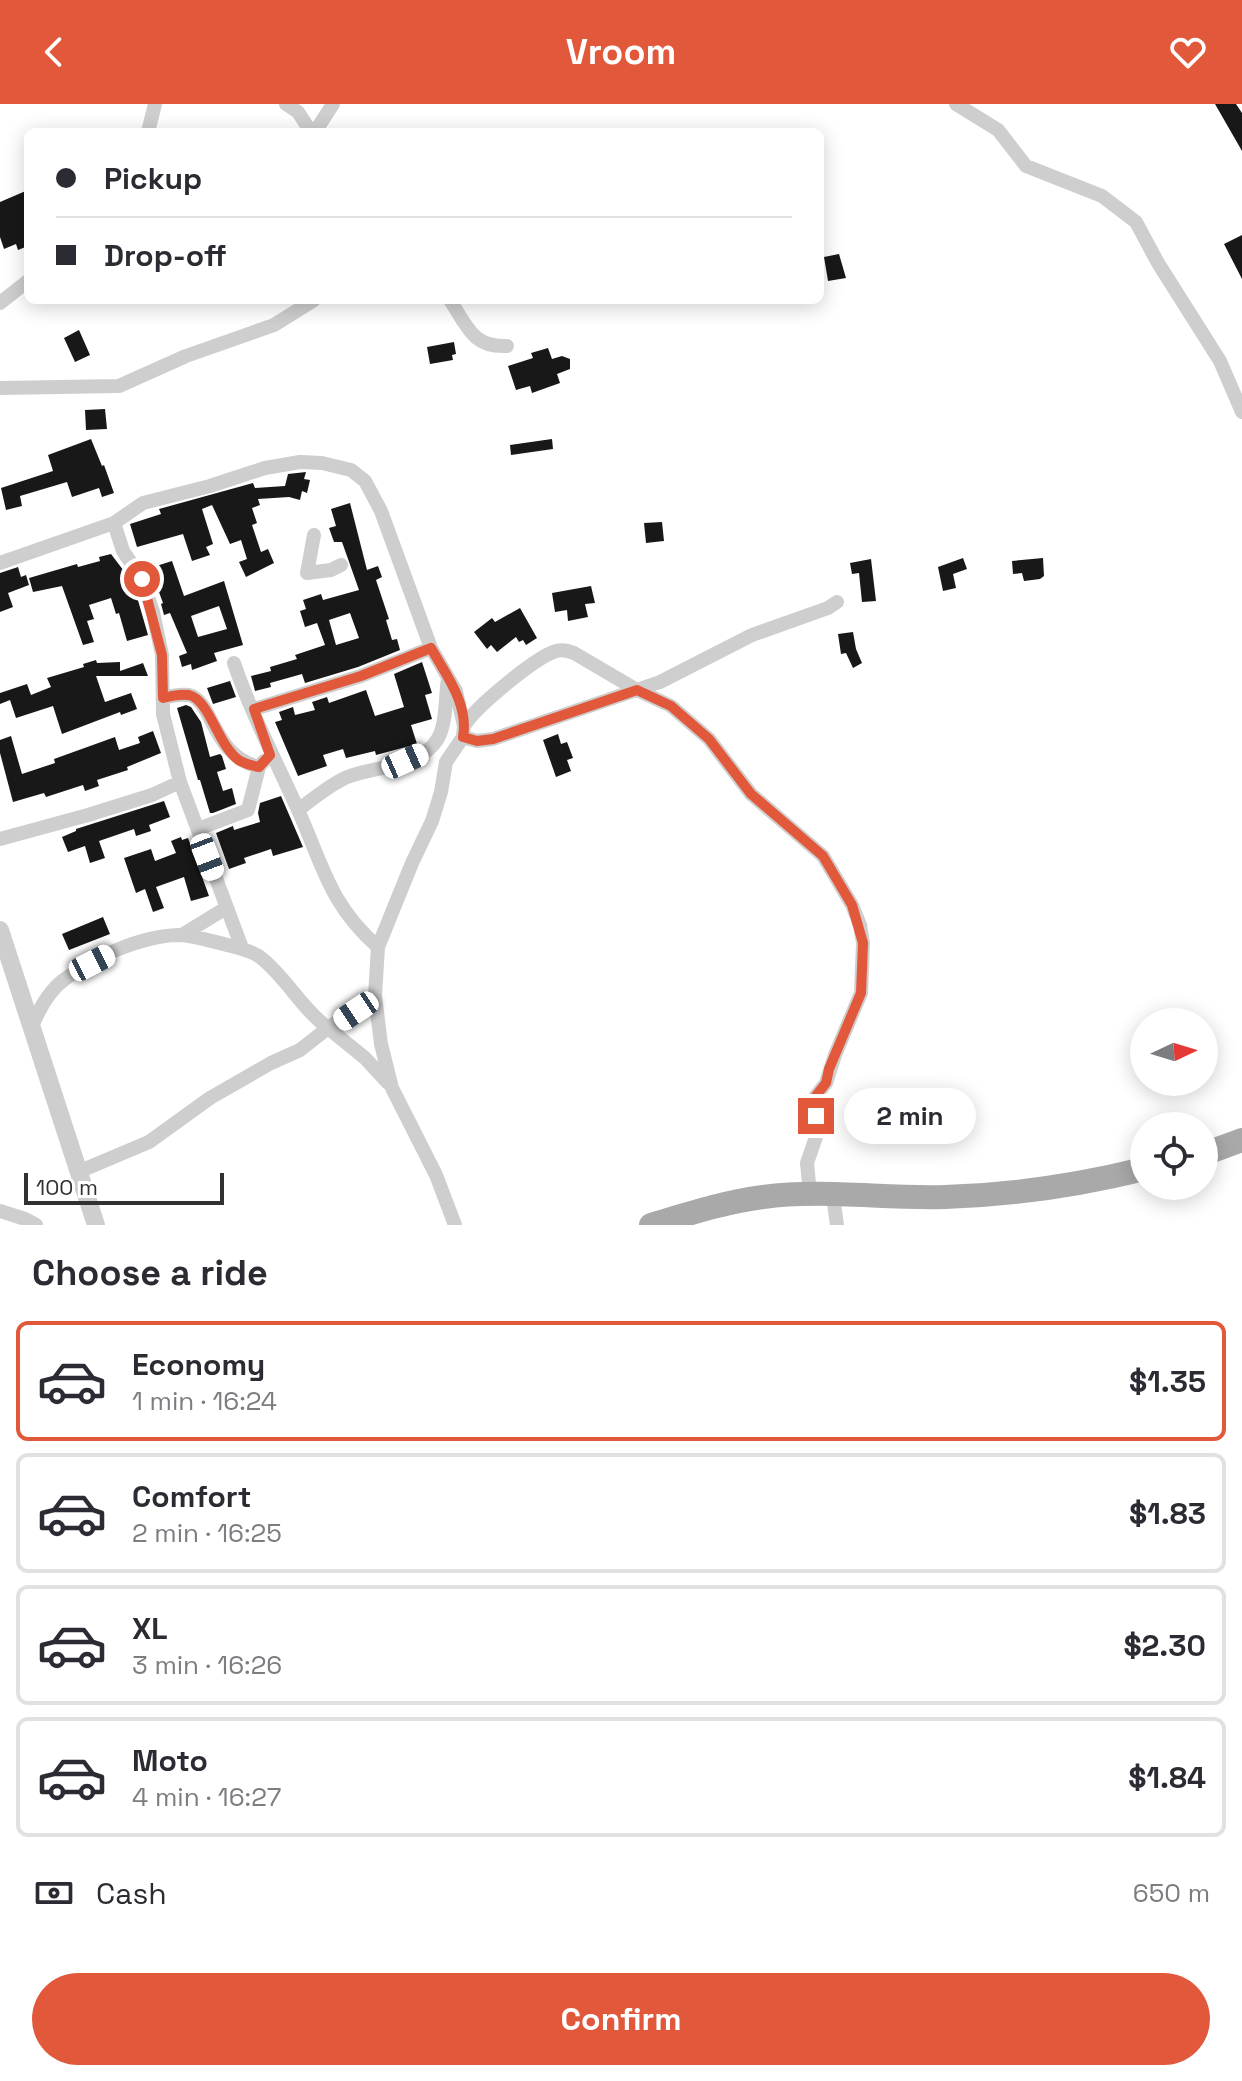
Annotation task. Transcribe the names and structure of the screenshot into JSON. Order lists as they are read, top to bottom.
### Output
{
  "scale_bar": "100 m",
  "north": "right",
  "page": {
    "header": "Vroom",
    "banner": ["Pickup", "Drop-off"],
    "bubble": "2 min",
    "scale": "100 m",
    "heading": "Choose a ride",
    "list": [
      {
        "name": "Economy",
        "note": "1 min · 16:24",
        "value": "$1.35"
      },
      {
        "name": "Comfort",
        "note": "2 min · 16:25",
        "value": "$1.83"
      },
      {
        "name": "XL",
        "note": "3 min · 16:26",
        "value": "$2.30"
      },
      {
        "name": "Moto",
        "note": "4 min · 16:27",
        "value": "$1.84"
      }
    ],
    "pay": ["Cash", "650 m"],
    "buttons": "Confirm"
  }
}
